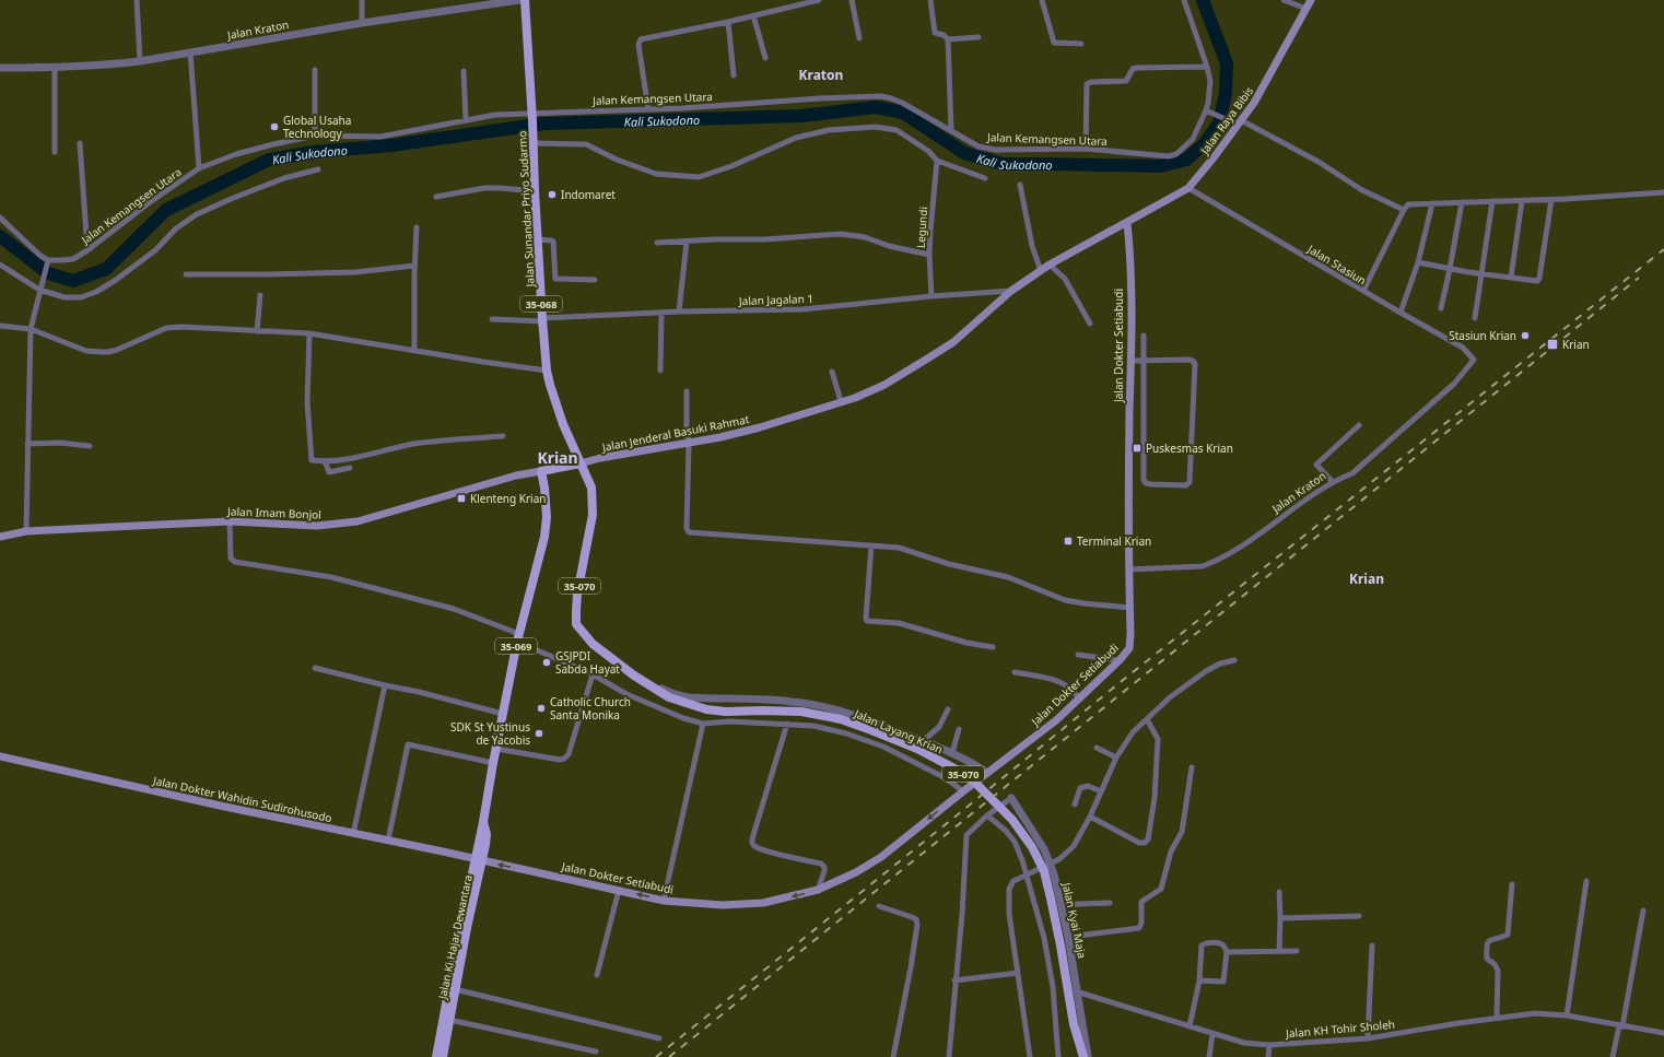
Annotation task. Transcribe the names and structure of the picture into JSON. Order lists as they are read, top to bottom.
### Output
{
  "streets": {
    "main road": [
      "Jalan Raya Bibis",
      "Jalan Sunandar Priyo Sudarmo",
      "35-068",
      "Jalan Dokter Setiabudi",
      "Jalan Jenderal Basuki Rahmat",
      "Jalan Imam Bonjol",
      "35-070",
      "35-069",
      "Jalan Layang Krian",
      "Jalan Dokter Wahidin Sudirohusodo",
      "Jalan Ki Hajar Dewantara"
    ],
    "street": [
      "Jalan Kraton",
      "Jalan Kemangsen Utara",
      "Legundi",
      "Jalan Stasiun",
      "Jalan Jagalan 1",
      "Jalan Kyai Maja",
      "Jalan KH Tohir Sholeh"
    ]
  },
  "crossings": [
    ["Jalan Kraton", "Jalan Stasiun"],
    ["Jalan Kraton", "Jalan Dokter Setiabudi"],
    ["Jalan Kemangsen Utara", "Jalan Sunandar Priyo Sudarmo"],
    ["Jalan Raya Bibis", "Jalan Stasiun"],
    ["Jalan Raya Bibis", "Jalan Dokter Setiabudi"],
    ["Jalan Raya Bibis", "Jalan Jenderal Basuki Rahmat"],
    ["Jalan Sunandar Priyo Sudarmo", "Jalan Jagalan 1"],
    ["Jalan Sunandar Priyo Sudarmo", "Jalan Jenderal Basuki Rahmat"],
    ["Jalan Sunandar Priyo Sudarmo", "35-070"],
    ["Legundi", "Jalan Jagalan 1"],
    ["Jalan Jagalan 1", "Jalan Jenderal Basuki Rahmat"],
    ["Jalan Dokter Setiabudi", "Jalan Dokter Wahidin Sudirohusodo"],
    ["Jalan Dokter Setiabudi", "Jalan Ki Hajar Dewantara"],
    ["Jalan Jenderal Basuki Rahmat", "35-070"],
    ["Jalan Imam Bonjol", "Jalan Ki Hajar Dewantara"],
    ["35-070", "Jalan Layang Krian"],
    ["Jalan Dokter Wahidin Sudirohusodo", "Jalan Ki Hajar Dewantara"],
    ["Jalan Kyai Maja", "Jalan KH Tohir Sholeh"]
  ],
  "one_way": ["Jalan Dokter Setiabudi"],
  "districts": ["Kraton", "Krian", "Krian"],
  "water": ["Kali Sukodono"],
  "places": {
    "other": [
      "Global Usaha Technology",
      "Indomaret",
      "Stasiun Krian",
      "GSJPDI Sabda Hayat",
      "Catholic Church Santa Monika",
      "SDK St Yustinus de Yacobis"
    ],
    "transit": [
      "Krian",
      "Puskesmas Krian",
      "Klenteng Krian",
      "Terminal Krian"
    ]
  }
}
